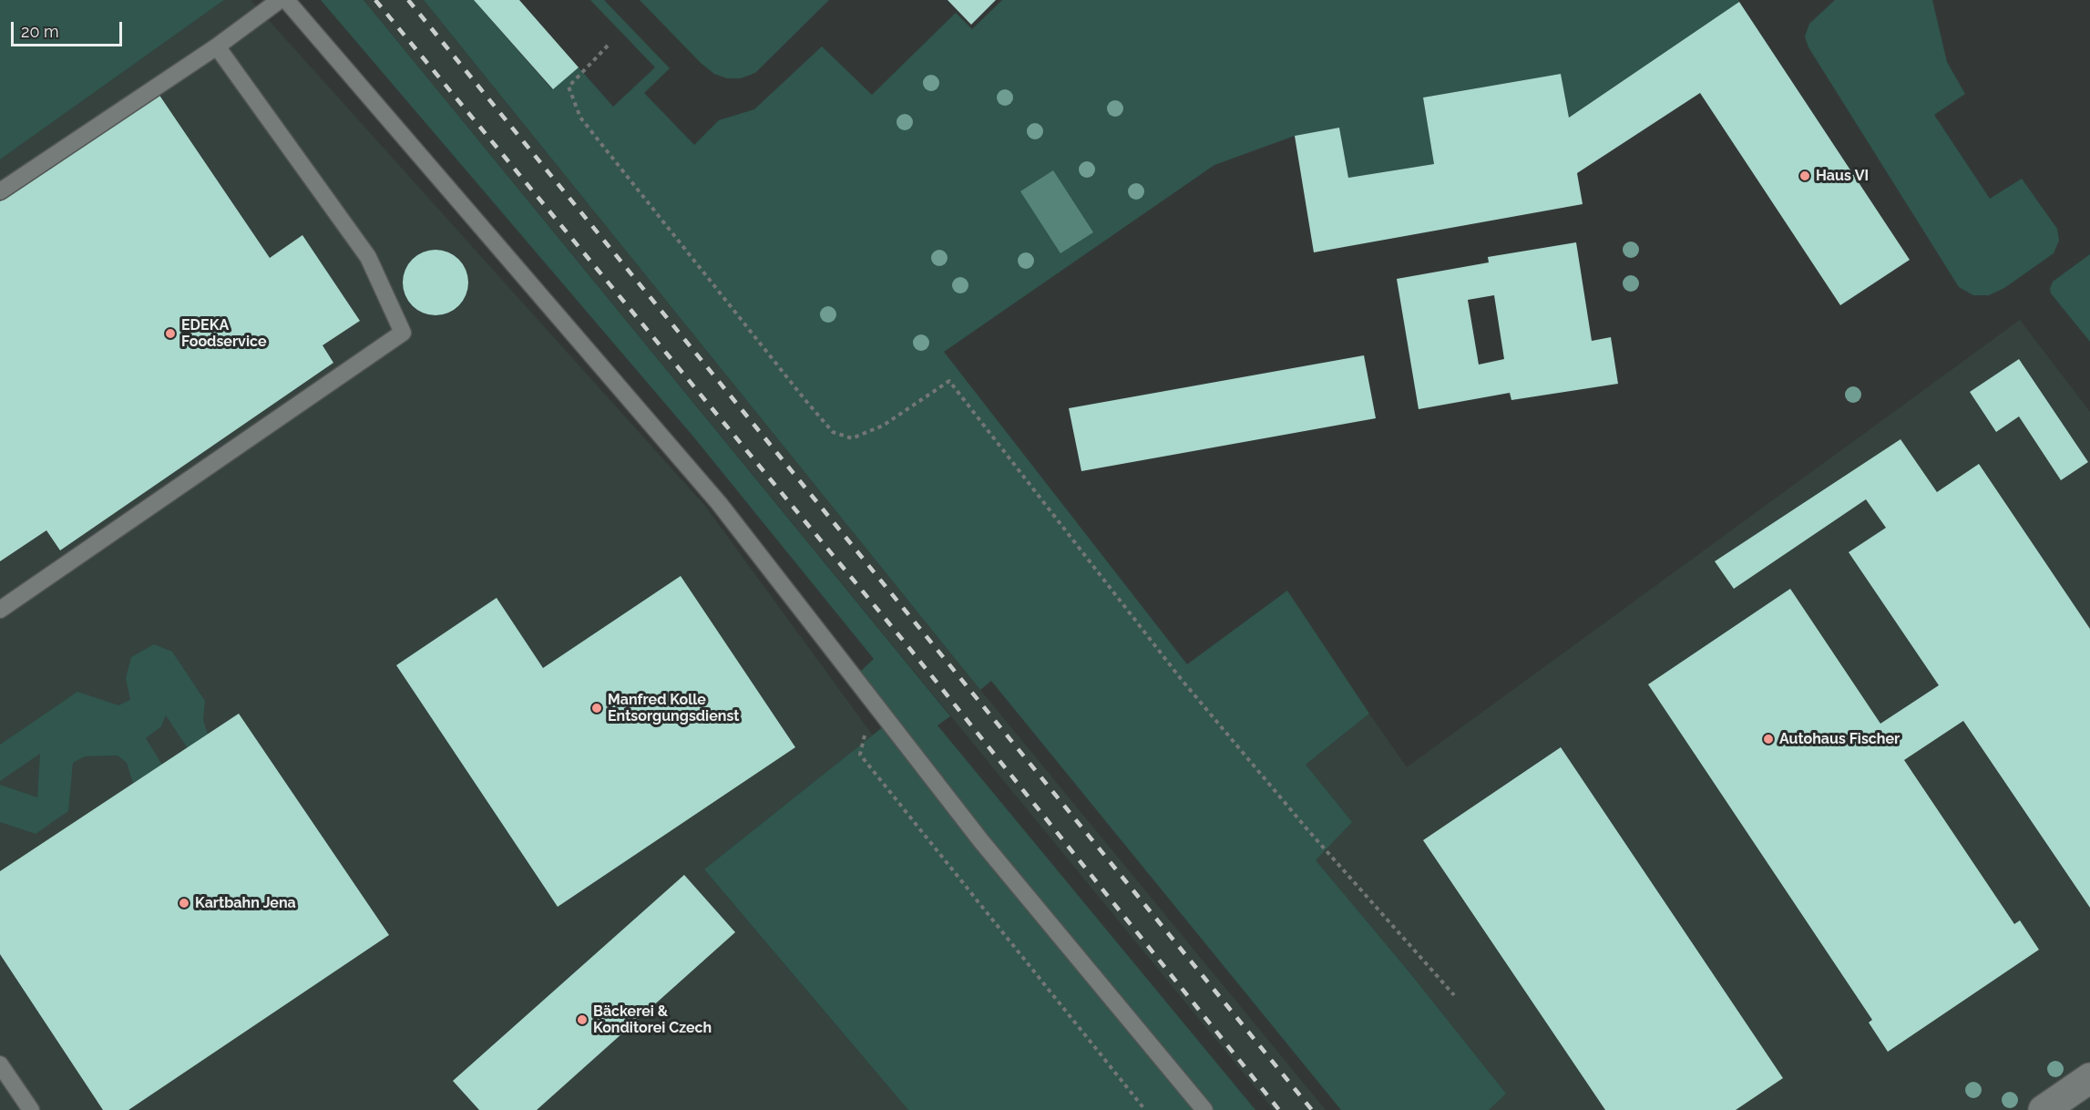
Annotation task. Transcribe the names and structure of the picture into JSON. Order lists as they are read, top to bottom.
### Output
{
  "places": [
    "Haus VI",
    "EDEKA Foodservice",
    "Manfred Kolle Entsorgungsdienst",
    "Autohaus Fischer",
    "Kartbahn Jena",
    "Bäckerei & Konditorei Czech"
  ],
  "scale_bar": "20 m"
}
